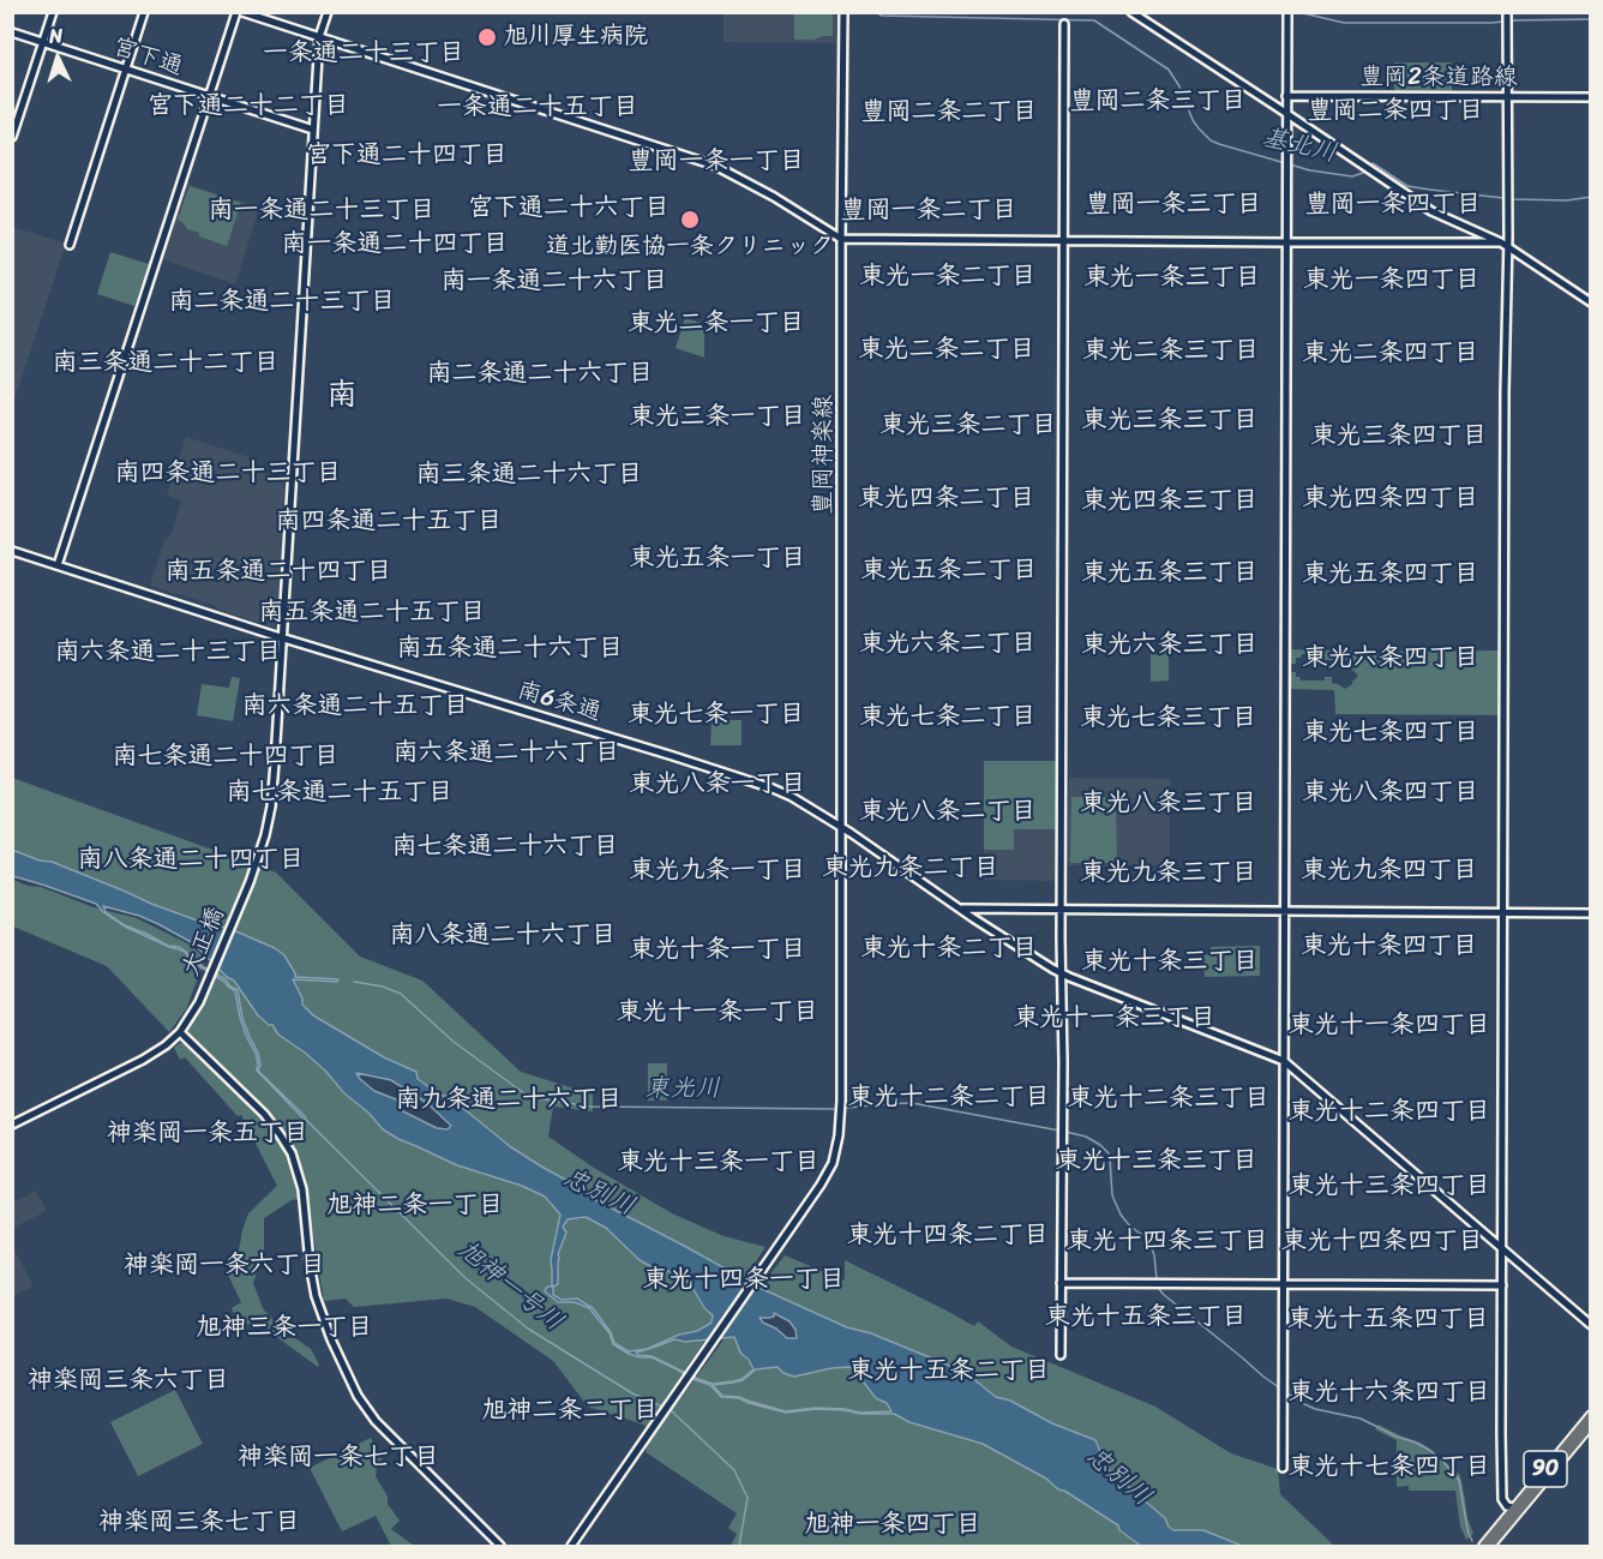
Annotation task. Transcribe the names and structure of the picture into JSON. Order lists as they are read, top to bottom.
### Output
{
  "streets": {
    "main road": ["90"],
    "street": [
      "宮下通",
      "豊岡2条道路線",
      "豊岡神楽線",
      "南6条通",
      "大正橋"
    ]
  },
  "crossings": [
    ["宮下通", "大正橋"],
    ["豊岡神楽線", "南6条通"],
    ["南6条通", "大正橋"]
  ],
  "districts": [
    "一条通二十三丁目",
    "豊岡二条三丁目",
    "宮下通二十二丁目",
    "一条通二十五丁目",
    "豊岡二条四丁目",
    "豊岡二条二丁目",
    "宮下通二十四丁目",
    "豊岡一条一丁目",
    "豊岡一条三丁目",
    "豊岡一条四丁目",
    "宮下通二十六丁目",
    "南一条通二十三丁目",
    "豊岡一条二丁目",
    "南一条通二十四丁目",
    "東光一条二丁目",
    "東光一条三丁目",
    "東光一条四丁目",
    "南一条通二十六丁目",
    "南二条通二十三丁目",
    "東光二条一丁目",
    "東光二条二丁目",
    "東光二条三丁目",
    "東光二条四丁目",
    "南三条通二十二丁目",
    "南二条通二十六丁目",
    "南",
    "東光三条一丁目",
    "東光三条三丁目",
    "東光三条二丁目",
    "東光三条四丁目",
    "南四条通二十三丁目",
    "南三条通二十六丁目",
    "東光四条二丁目",
    "東光四条四丁目",
    "東光四条三丁目",
    "南四条通二十五丁目",
    "東光五条一丁目",
    "東光五条二丁目",
    "南五条通二十四丁目",
    "東光五条三丁目",
    "東光五条四丁目",
    "南五条通二十五丁目",
    "東光六条二丁目",
    "東光六条三丁目",
    "南五条通二十六丁目",
    "南六条通二十三丁目",
    "東光六条四丁目",
    "南六条通二十五丁目",
    "東光七条一丁目",
    "東光七条二丁目",
    "東光七条三丁目",
    "東光七条四丁目",
    "南六条通二十六丁目",
    "南七条通二十四丁目",
    "東光八条一丁目",
    "南七条通二十五丁目",
    "東光八条四丁目",
    "東光八条三丁目",
    "東光八条二丁目",
    "南七条通二十六丁目",
    "南八条通二十四丁目",
    "東光九条二丁目",
    "東光九条一丁目",
    "東光九条四丁目",
    "東光九条三丁目",
    "南八条通二十六丁目",
    "東光十条四丁目",
    "東光十条二丁目",
    "東光十条一丁目",
    "東光十条三丁目",
    "東光十一条一丁目",
    "東光十一条三丁目",
    "東光十一条四丁目",
    "東光十二条二丁目",
    "東光十二条三丁目",
    "南九条通二十六丁目",
    "東光十二条四丁目",
    "神楽岡一条五丁目",
    "東光十三条三丁目",
    "東光十三条一丁目",
    "東光十三条四丁目",
    "旭神二条一丁目",
    "東光十四条二丁目",
    "東光十四条三丁目",
    "東光十四条四丁目",
    "神楽岡一条六丁目",
    "東光十四条一丁目",
    "東光十五条三丁目",
    "東光十五条四丁目",
    "旭神三条一丁目",
    "東光十五条二丁目",
    "神楽岡三条六丁目",
    "東光十六条四丁目",
    "旭神二条二丁目",
    "神楽岡一条七丁目",
    "東光十七条四丁目",
    "神楽岡三条七丁目",
    "旭神一条四丁目"
  ],
  "water": [
    "基北川",
    "東光川",
    "忠別川",
    "旭神一号川"
  ],
  "places": ["旭川厚生病院", "道北勤医協一条クリニック"],
  "north": "top"
}
